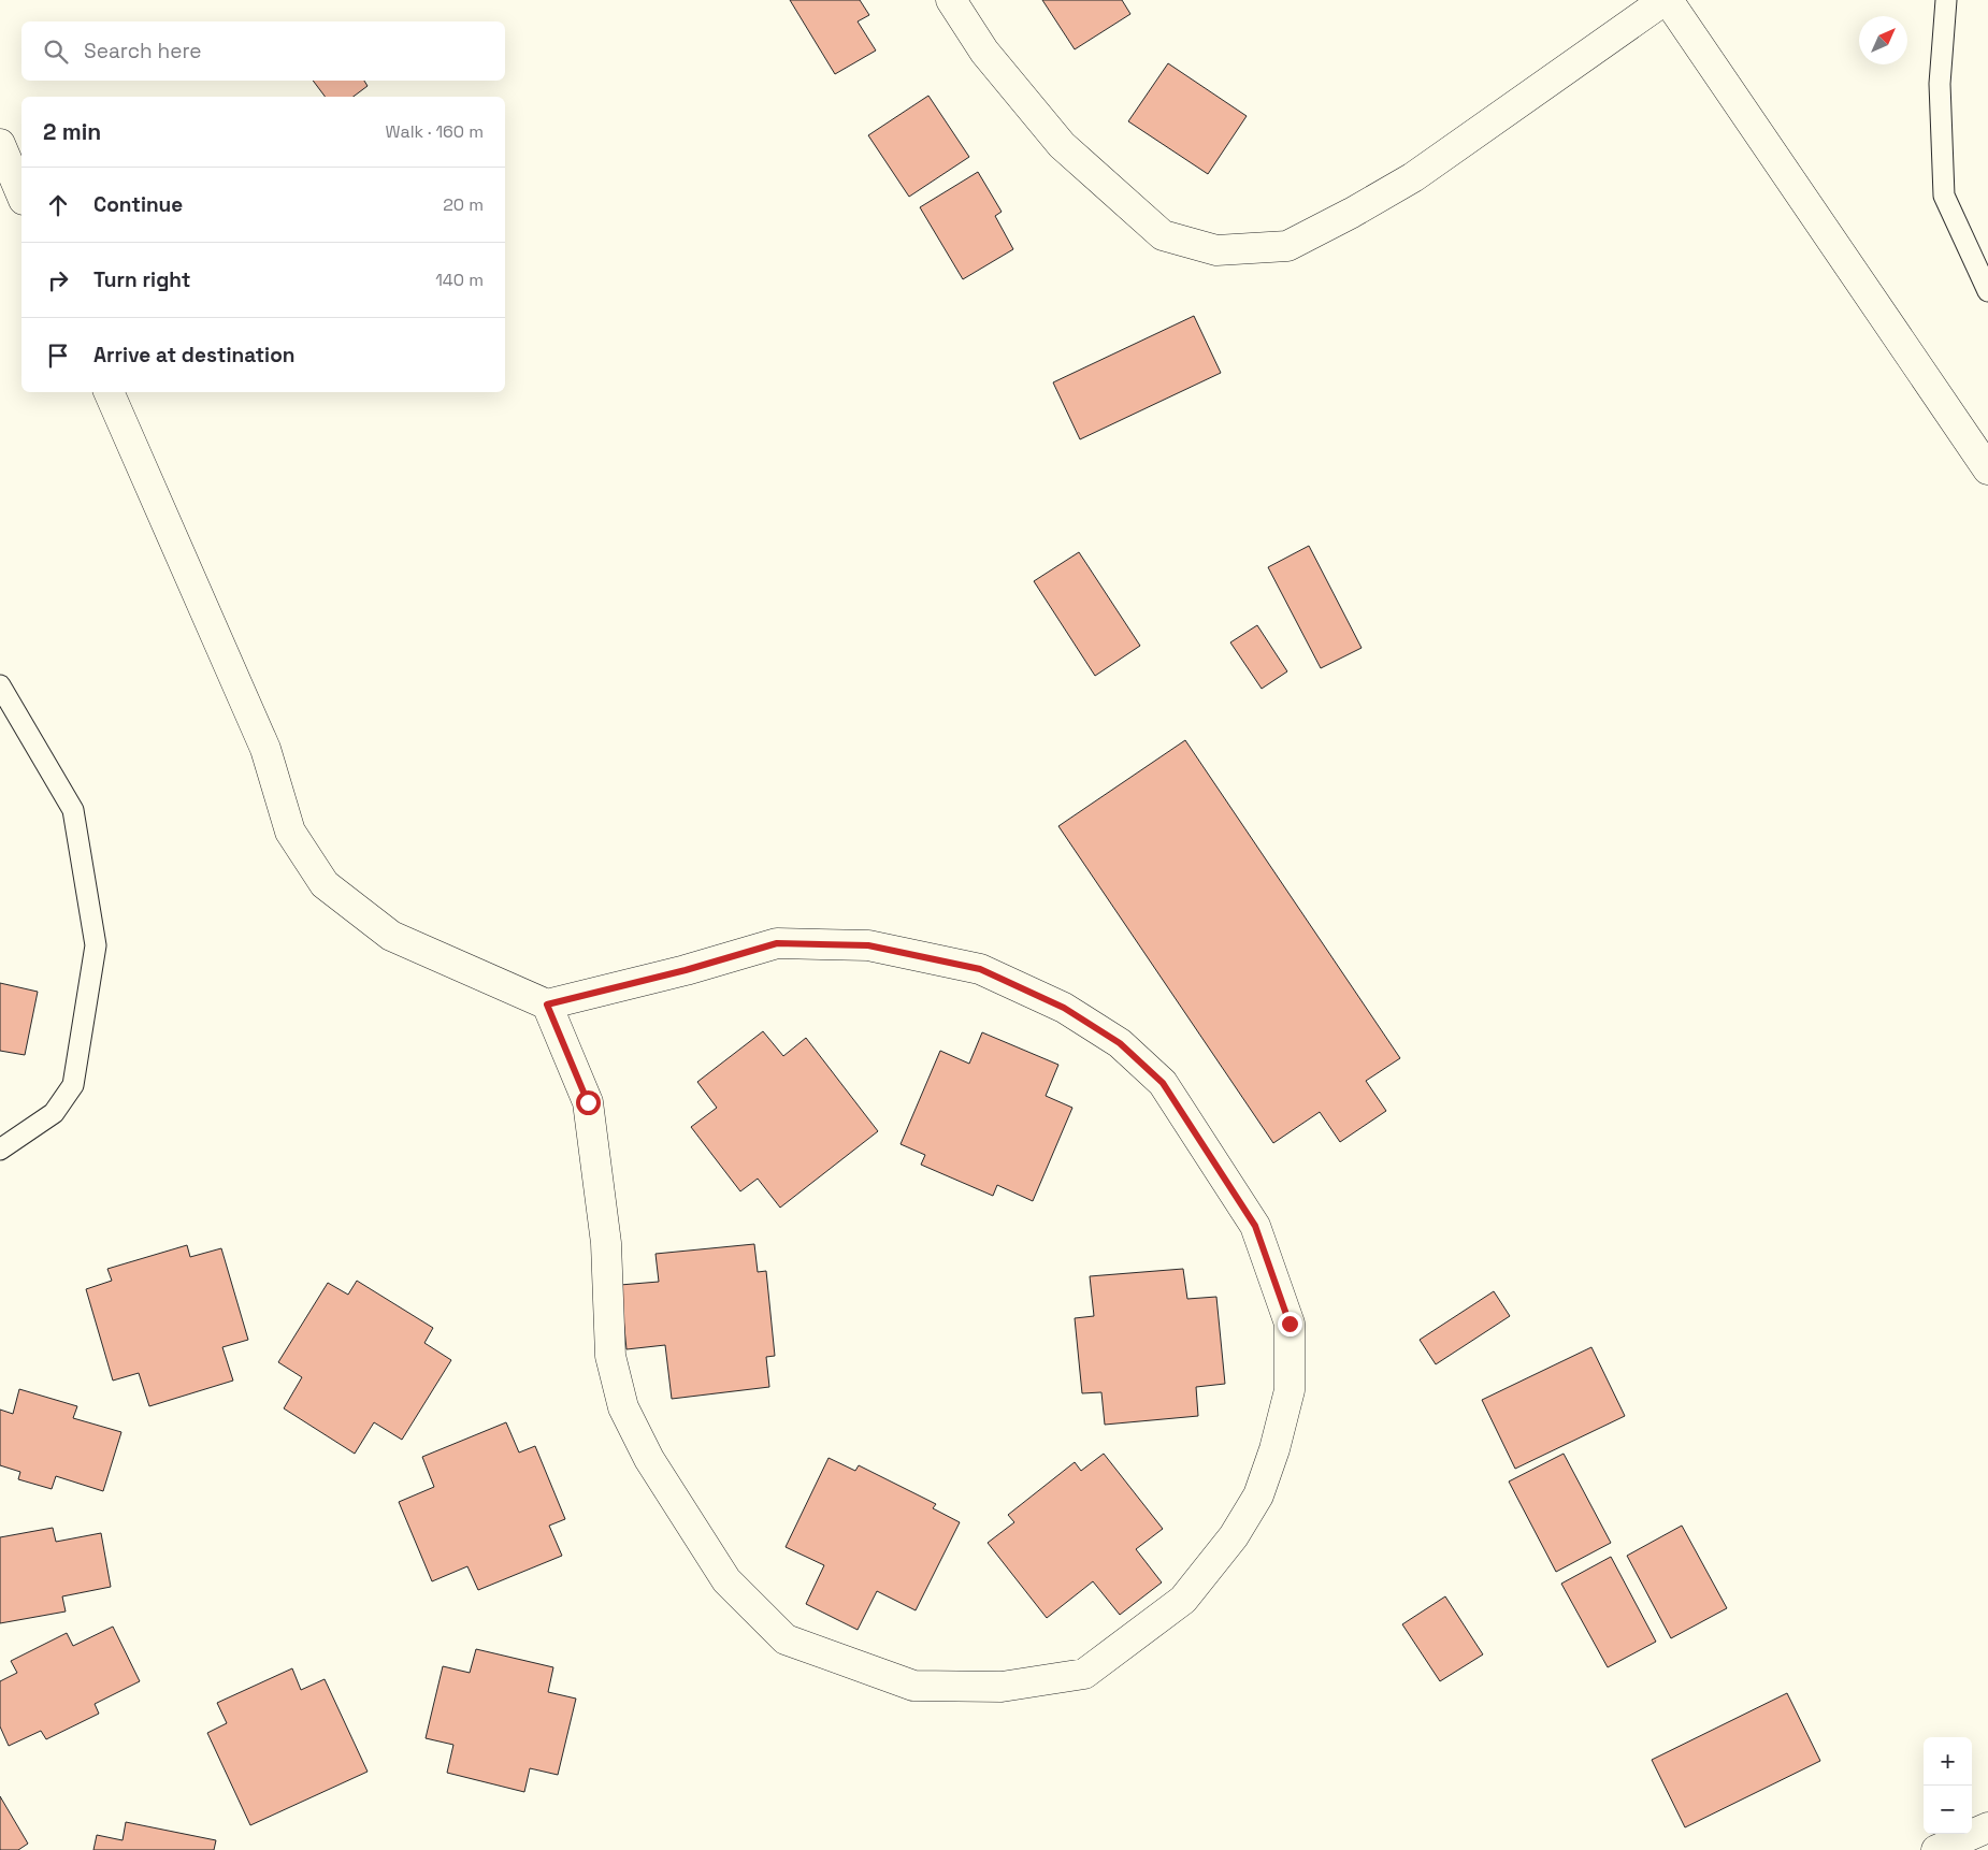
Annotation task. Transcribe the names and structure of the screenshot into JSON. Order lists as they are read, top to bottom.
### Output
{
  "north": "top right",
  "page": {
    "search": "Search here",
    "heading": ["2 min", "Walk · 160 m"],
    "list": [
      ["Continue", "20 m"],
      ["Turn right", "140 m"],
      "Arrive at destination"
    ],
    "map_buttons": ["+", "−"]
  }
}
